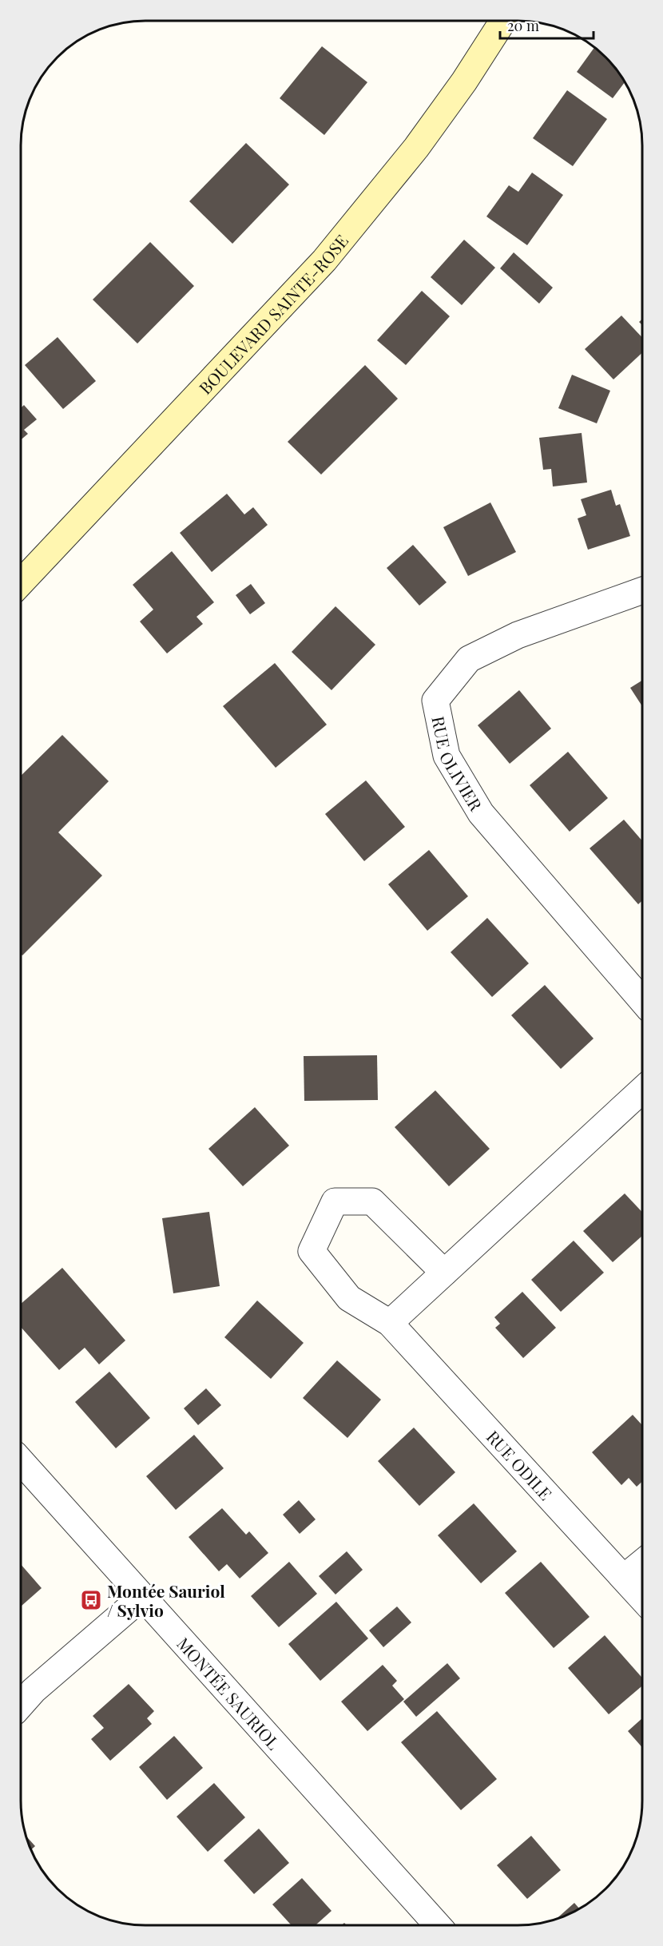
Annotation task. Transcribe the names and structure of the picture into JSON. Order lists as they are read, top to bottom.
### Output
{
  "streets": {
    "street": [
      "BOULEVARD SAINTE-ROSE",
      "RUE OLIVIER",
      "RUE ODILE",
      "MONTÉE SAURIOL"
    ]
  },
  "places": {
    "bus stop": ["Montée Sauriol / Sylvio"]
  },
  "scale_bar": "20 m"
}
